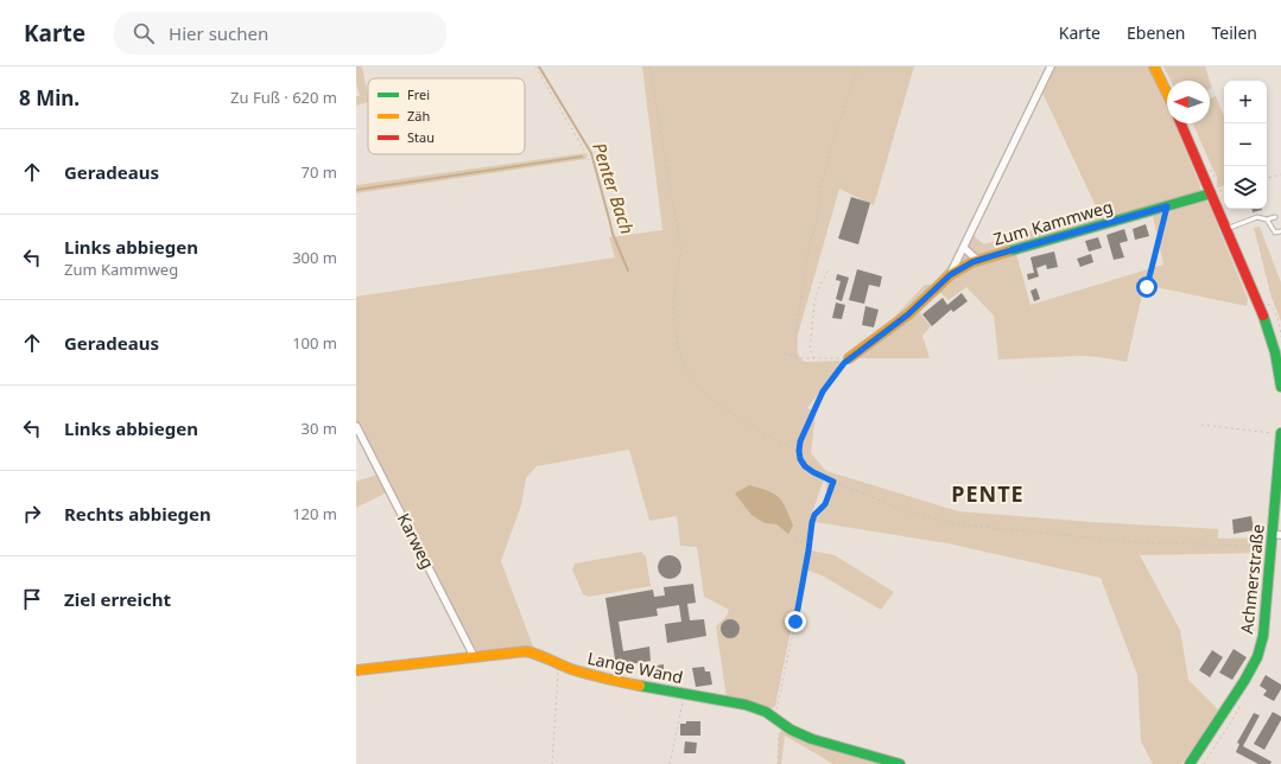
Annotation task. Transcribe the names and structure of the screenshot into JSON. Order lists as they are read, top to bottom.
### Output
{
  "streets": {
    "street": [
      "Zum Kammweg",
      "Karweg",
      "Achmerstraße",
      "Lange Wand"
    ]
  },
  "crossings": [
    ["Karweg", "Lange Wand"]
  ],
  "districts": ["PENTE"],
  "water": ["Penter Bach"],
  "legend": ["Frei", "Zäh", "Stau"],
  "north": "left",
  "page": {
    "header": "Karte",
    "search": "Hier suchen",
    "nav": ["Karte", "Ebenen", "Teilen"],
    "heading": ["8 Min.", "Zu Fuß · 620 m"],
    "map_buttons": ["+", "−"],
    "list": [
      ["Geradeaus", "70 m"],
      ["Links abbiegen", "Zum Kammweg", "300 m"],
      ["Geradeaus", "100 m"],
      ["Links abbiegen", "30 m"],
      ["Rechts abbiegen", "120 m"],
      "Ziel erreicht"
    ]
  }
}
